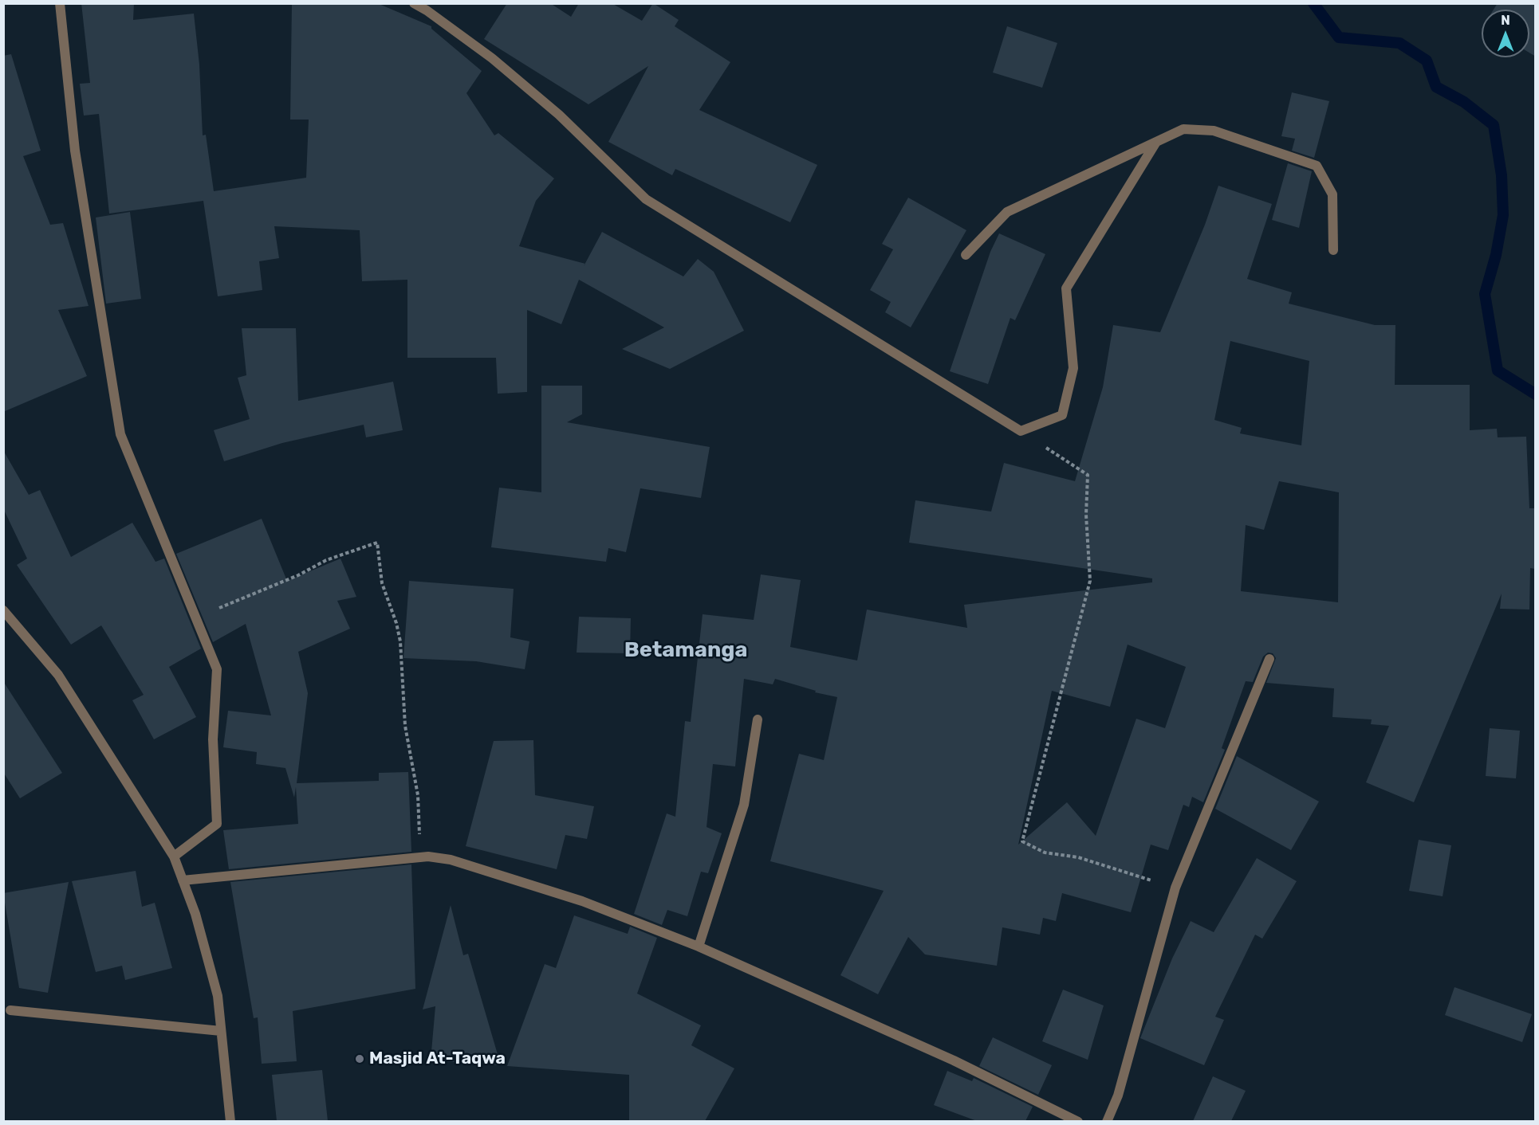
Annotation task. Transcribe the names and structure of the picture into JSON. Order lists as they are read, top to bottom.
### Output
{
  "districts": ["Betamanga"],
  "places": ["Masjid At-Taqwa"],
  "north": "top"
}
